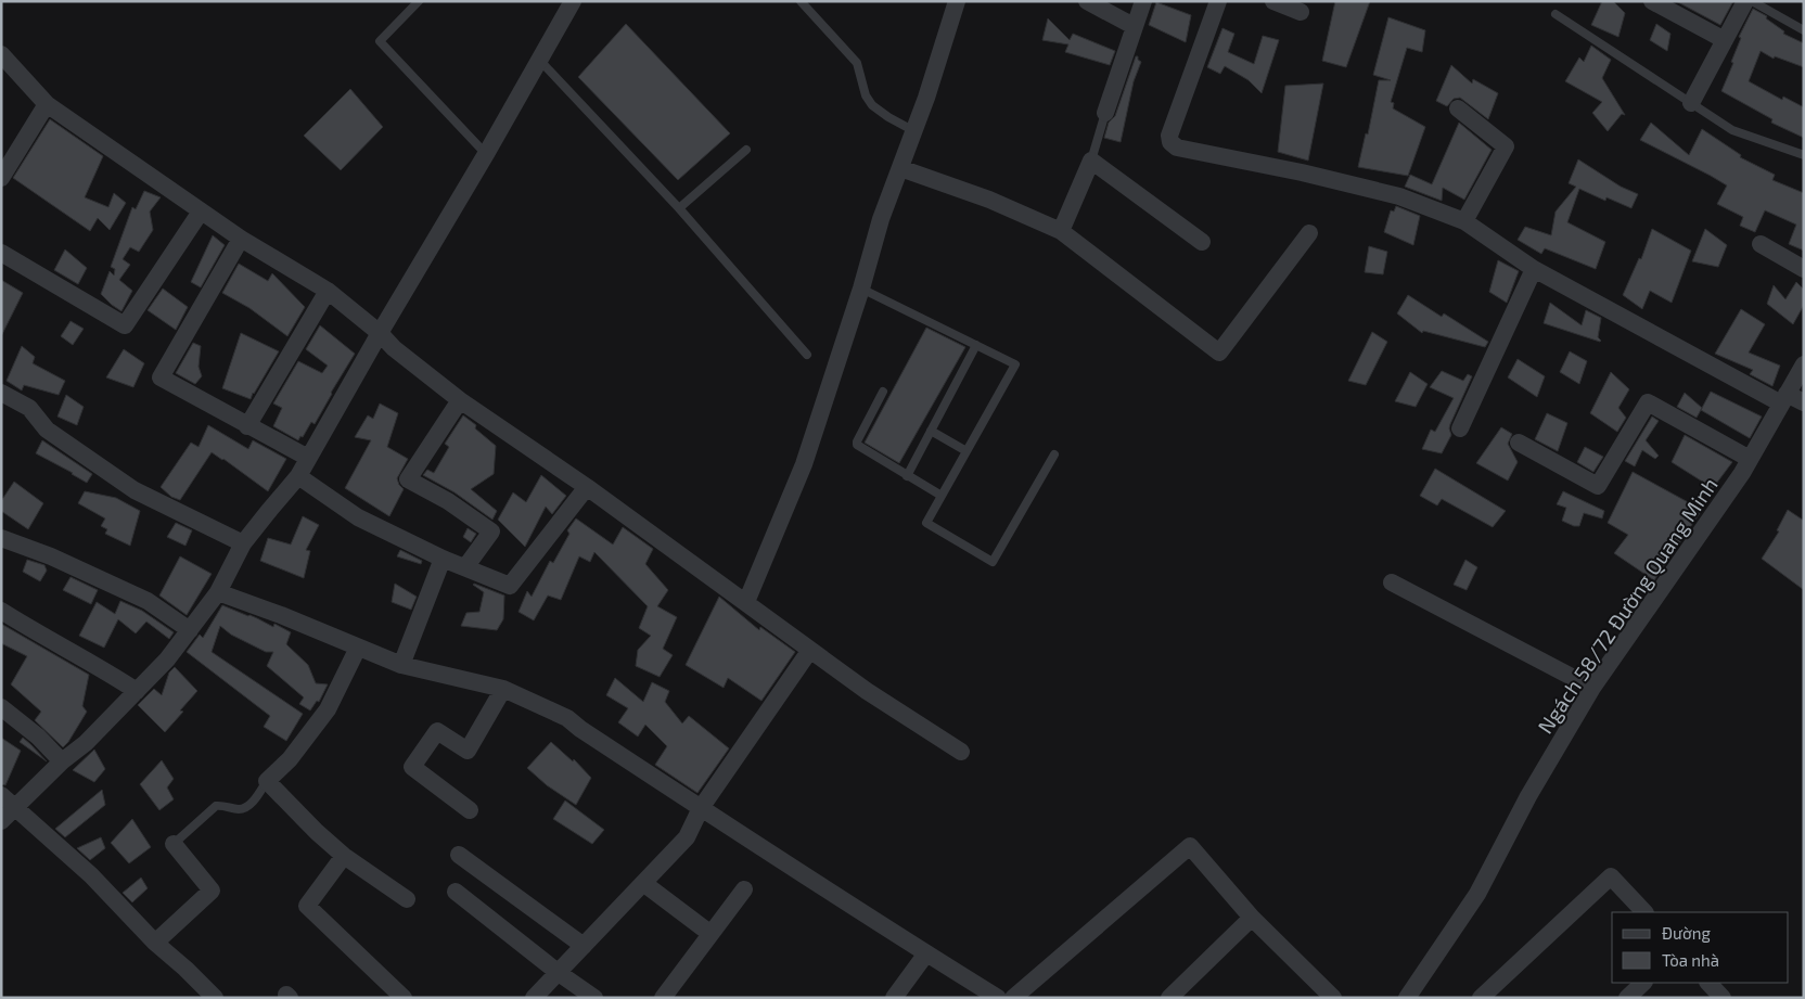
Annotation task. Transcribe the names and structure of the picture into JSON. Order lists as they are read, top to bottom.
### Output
{
  "streets": {
    "street": ["Ngách 58/72 Đường Quang Minh"]
  },
  "legend": ["Đường", "Tòa nhà"]
}
